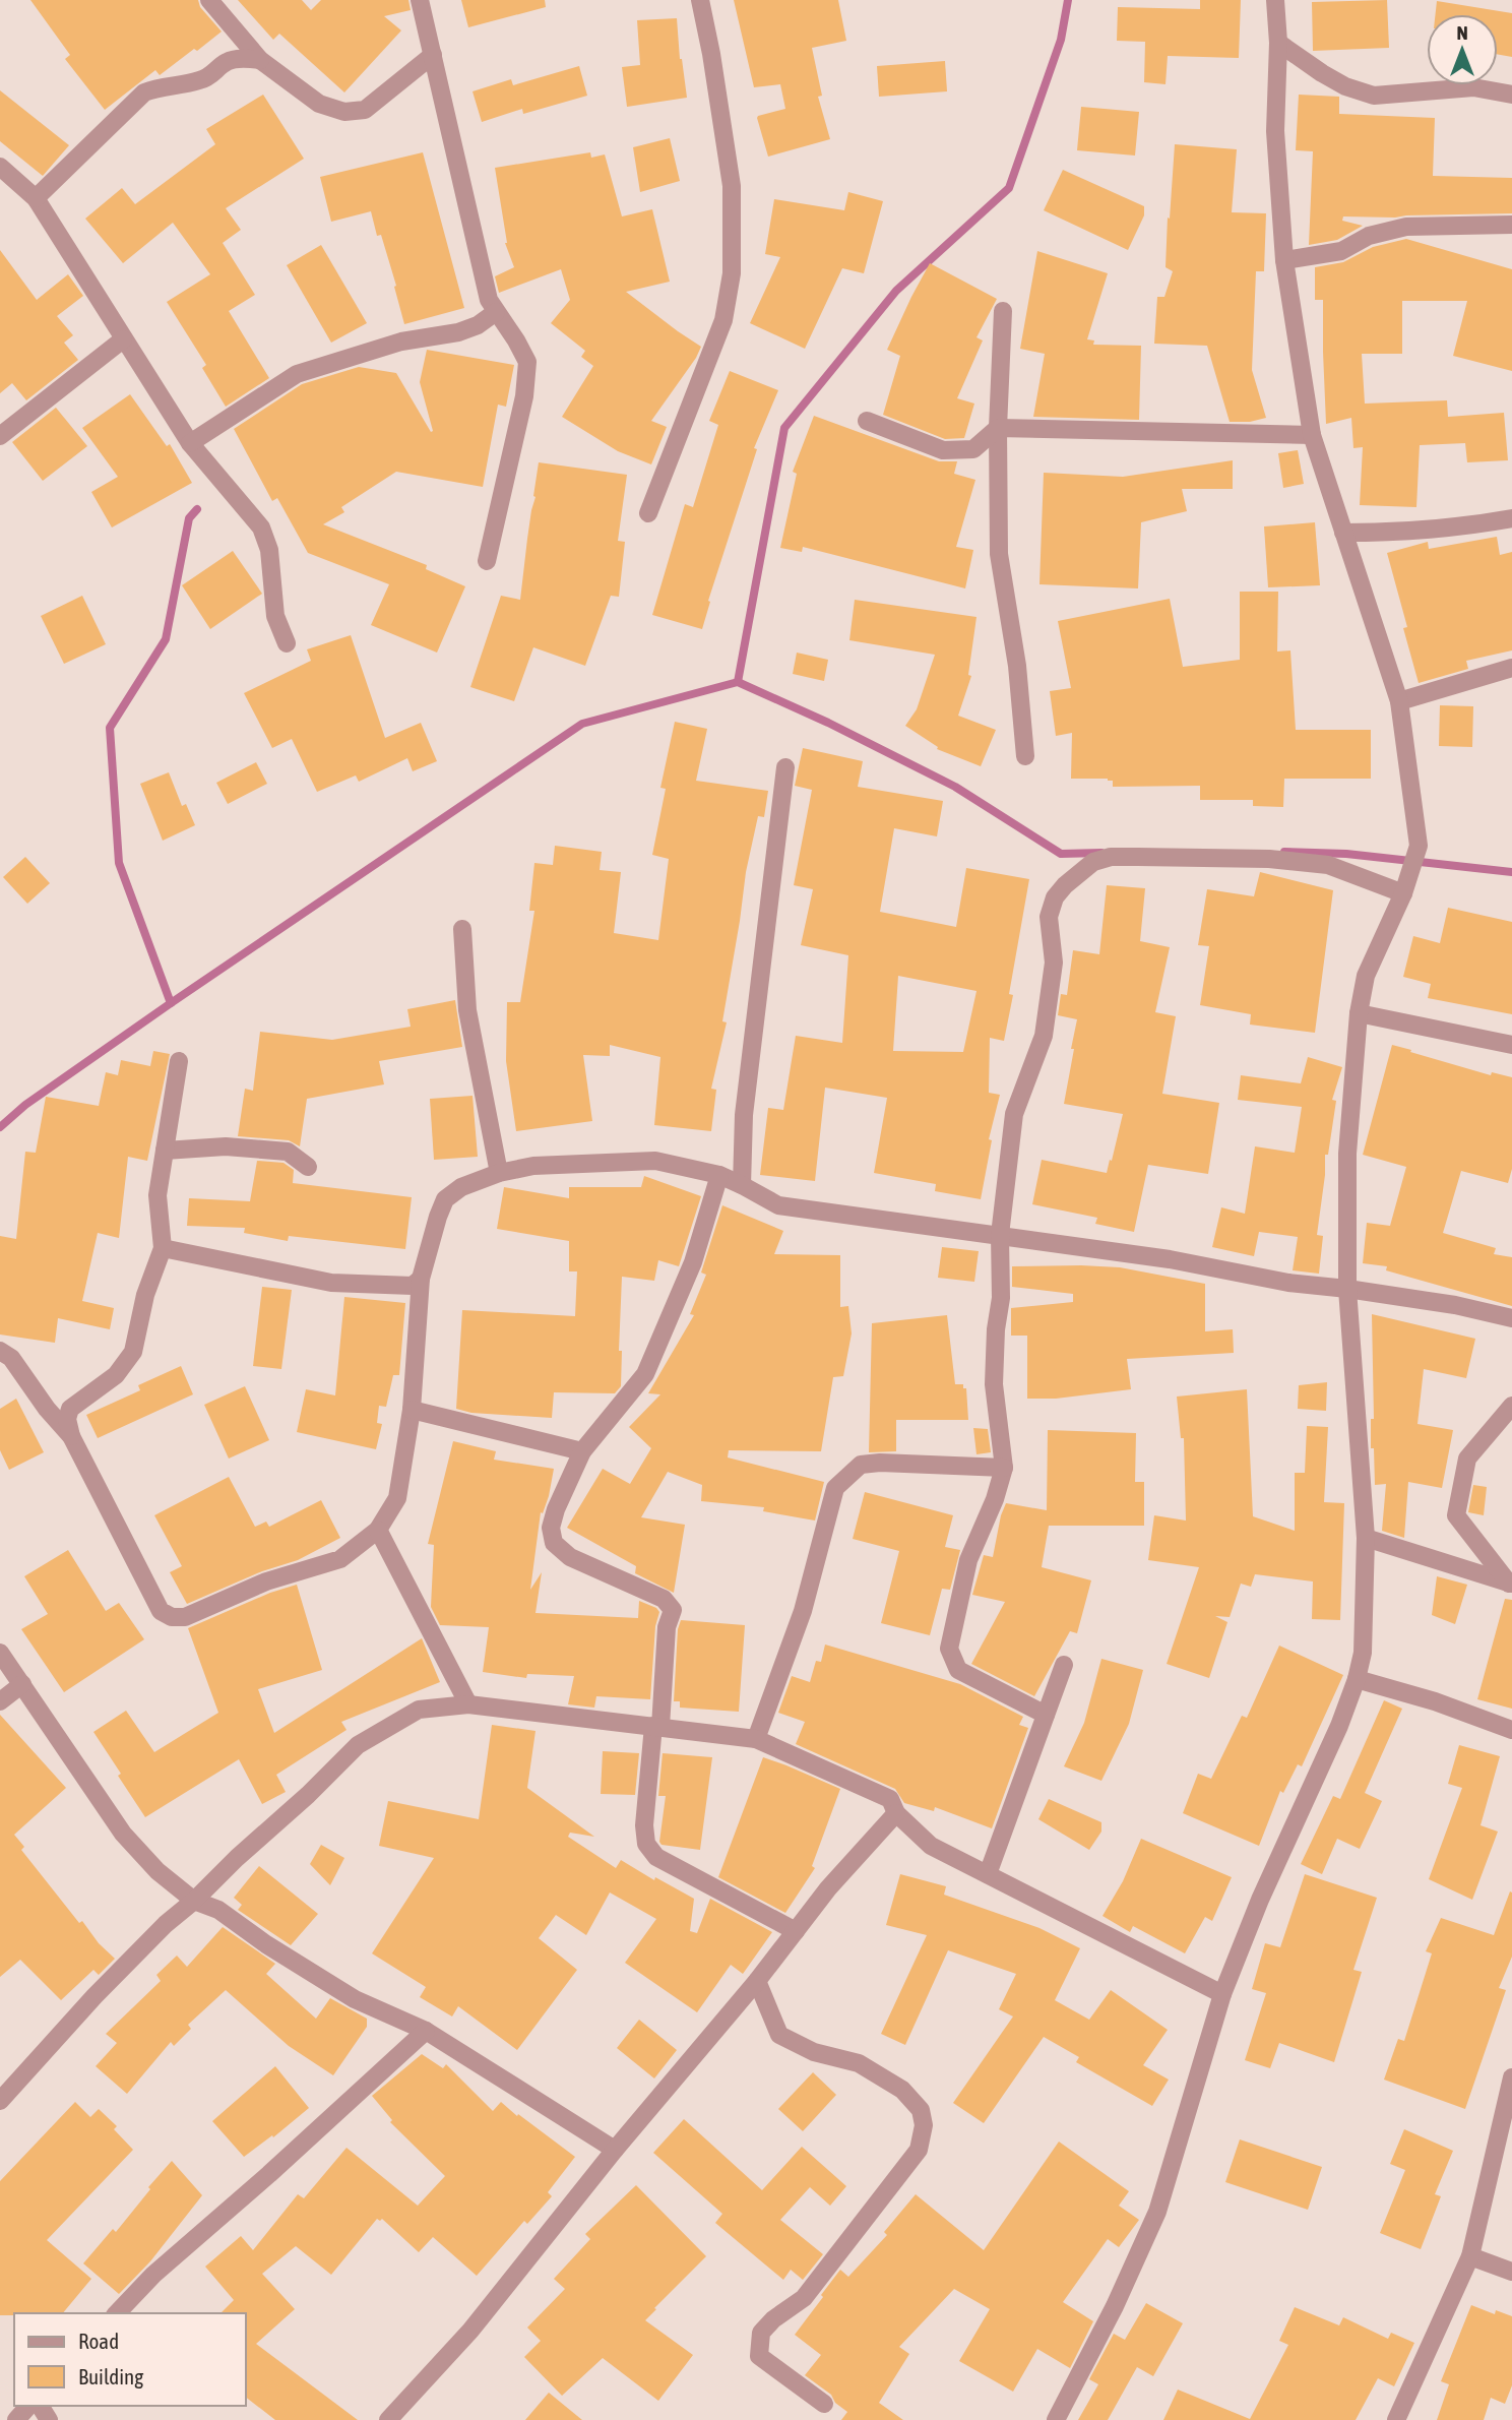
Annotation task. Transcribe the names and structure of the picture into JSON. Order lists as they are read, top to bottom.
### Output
{
  "legend": ["Road", "Building"],
  "north": "top"
}
